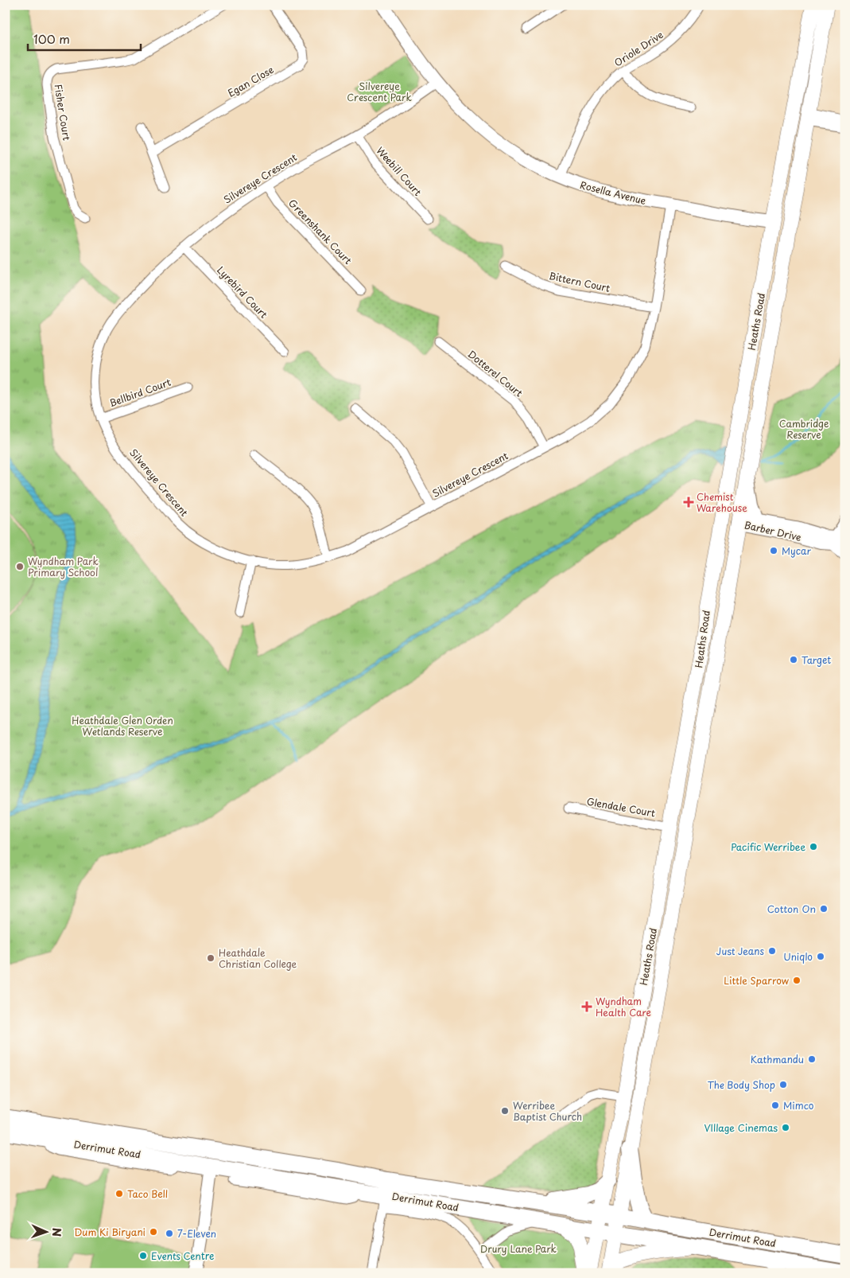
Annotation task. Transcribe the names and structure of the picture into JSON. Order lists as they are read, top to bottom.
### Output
{
  "streets": {
    "highway": ["Derrimut Road"],
    "main road": ["Heaths Road"],
    "street": [
      "Oriole Drive",
      "Egan Close",
      "Fisher Court",
      "Weebill Court",
      "Silvereye Crescent",
      "Rosella Avenue",
      "Greenshank Court",
      "Bittern Court",
      "Lyrebird Court",
      "Dotterel Court",
      "Bellbird Court",
      "Barber Drive",
      "Glendale Court"
    ]
  },
  "crossings": [
    ["Oriole Drive", "Rosella Avenue"],
    ["Weebill Court", "Silvereye Crescent"],
    ["Silvereye Crescent", "Rosella Avenue"],
    ["Silvereye Crescent", "Greenshank Court"],
    ["Silvereye Crescent", "Bittern Court"],
    ["Silvereye Crescent", "Lyrebird Court"],
    ["Silvereye Crescent", "Dotterel Court"],
    ["Silvereye Crescent", "Bellbird Court"],
    ["Rosella Avenue", "Heaths Road"],
    ["Heaths Road", "Barber Drive"],
    ["Heaths Road", "Glendale Court"],
    ["Heaths Road", "Derrimut Road"]
  ],
  "parks": [
    "Silvereye Crescent Park",
    "Cambridge Reserve",
    "Heathdale Glen Orden Wetlands Reserve",
    "Drury Lane Park"
  ],
  "places": {
    "health": ["Chemist Warehouse", "Wyndham Health Care"],
    "other": [
      "Mycar",
      "Wyndham Park Primary School",
      "Target",
      "Pacific Werribee",
      "Cotton On",
      "Just Jeans",
      "Uniqlo",
      "Heathdale Christian College",
      "Little Sparrow",
      "Kathmandu",
      "The Body Shop",
      "Mimco",
      "Werribee Baptist Church",
      "VIllage Cinemas",
      "Taco Bell",
      "Dum Ki Biryani",
      "7-Eleven",
      "Events Centre"
    ]
  },
  "scale_bar": "100 m",
  "north": "right"
}
